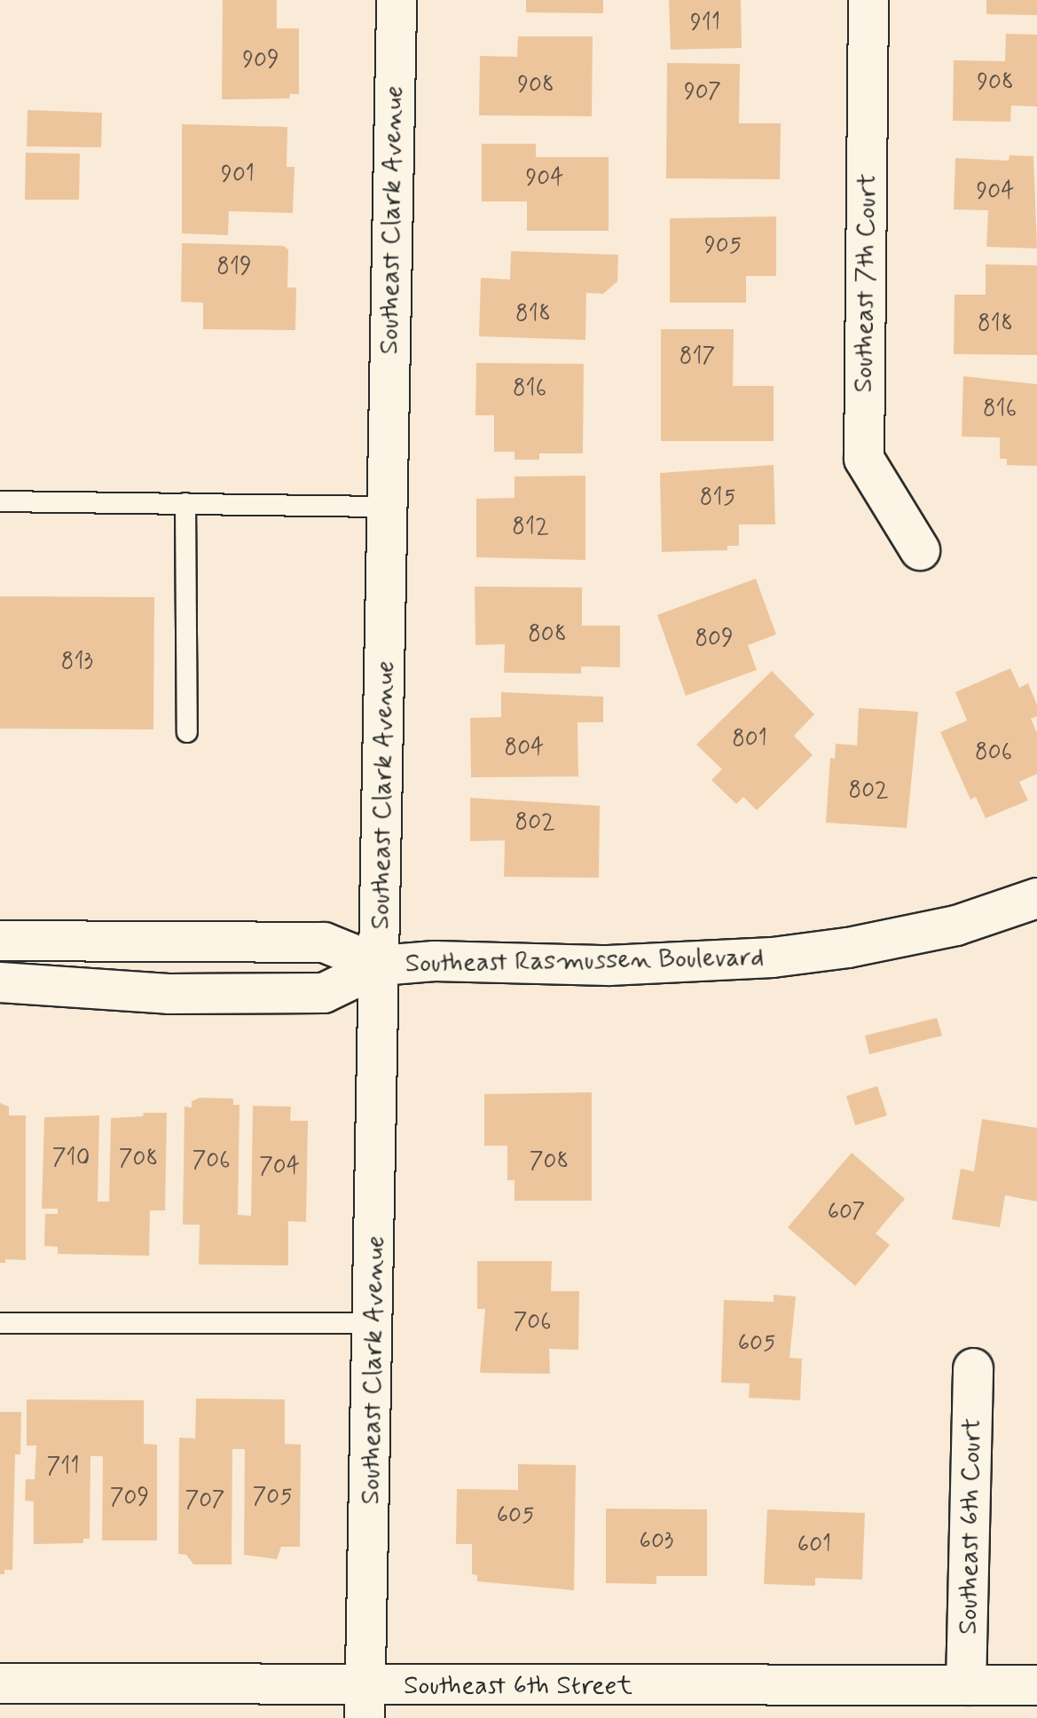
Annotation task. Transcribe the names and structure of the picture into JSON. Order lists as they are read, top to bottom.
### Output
{
  "streets": {
    "street": [
      "Southeast Clark Avenue",
      "Southeast 7th Court",
      "Southeast Rasmussen Boulevard",
      "Southeast 6th Court",
      "Southeast 6th Street"
    ]
  },
  "crossings": [
    ["Southeast Clark Avenue", "Southeast Rasmussen Boulevard"],
    ["Southeast Clark Avenue", "Southeast 6th Street"],
    ["Southeast 6th Court", "Southeast 6th Street"]
  ],
  "house_numbers": [
    "911",
    "909",
    "908",
    "908",
    "907",
    "901",
    "904",
    "904",
    "905",
    "819",
    "818",
    "818",
    "817",
    "816",
    "816",
    "815",
    "812",
    "808",
    "809",
    "813",
    "801",
    "804",
    "806",
    "802",
    "802",
    "710",
    "708",
    "706",
    "708",
    "704",
    "607",
    "706",
    "605",
    "711",
    "705",
    "709",
    "707",
    "605",
    "603",
    "601"
  ]
}
